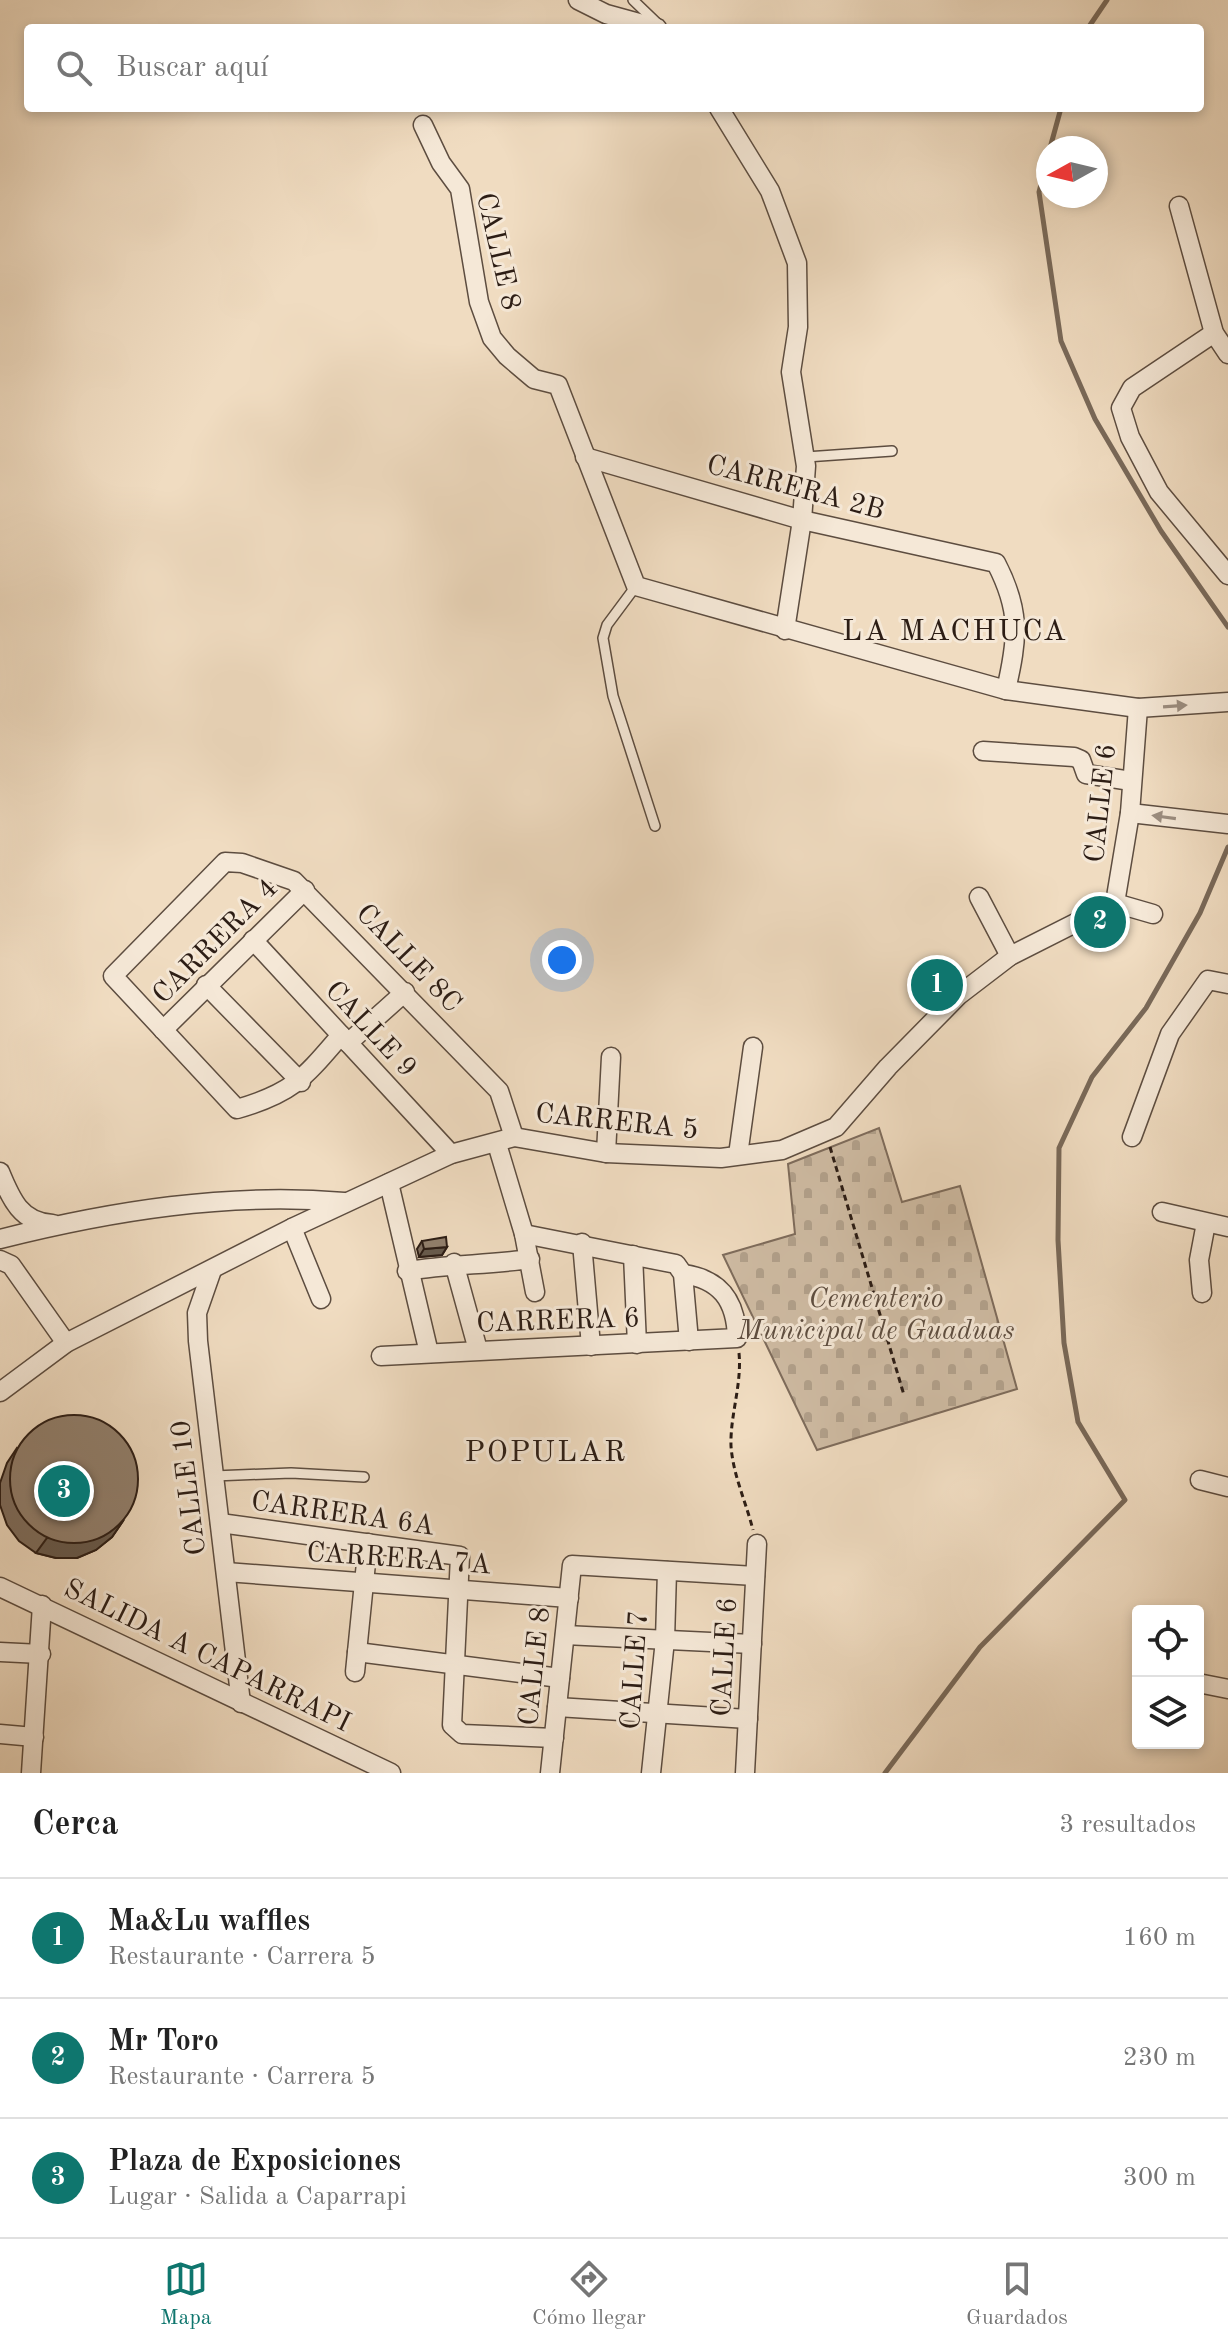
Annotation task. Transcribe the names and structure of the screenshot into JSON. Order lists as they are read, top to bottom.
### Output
{
  "streets": {
    "street": [
      "CALLE 8",
      "CARRERA 2B",
      "CALLE 6",
      "CARRERA 4",
      "CALLE 8C",
      "CALLE 9",
      "CARRERA 5",
      "CARRERA 6",
      "CALLE 10",
      "CARRERA 6A",
      "CARRERA 7A",
      "SALIDA A CAPARRAPI",
      "CALLE 7"
    ]
  },
  "crossings": [
    ["CALLE 8", "CARRERA 2B"],
    ["CALLE 8", "CARRERA 7A"],
    ["CALLE 8", "CALLE 7"],
    ["CALLE 6", "CARRERA 5"],
    ["CARRERA 4", "CALLE 8C"],
    ["CARRERA 4", "CALLE 9"],
    ["CALLE 8C", "CARRERA 5"],
    ["CALLE 9", "CARRERA 5"],
    ["CARRERA 5", "CALLE 10"],
    ["CALLE 10", "CARRERA 6A"],
    ["CALLE 10", "CARRERA 7A"],
    ["CALLE 10", "SALIDA A CAPARRAPI"],
    ["CARRERA 6A", "CARRERA 7A"]
  ],
  "districts": ["LA MACHUCA", "POPULAR"],
  "parks": ["Cementerio Municipal de Guaduas"],
  "north": "left",
  "page": {
    "search": "Buscar aquí",
    "pins": ["2", "1", "3"],
    "heading": ["Cerca", "3 resultados"],
    "list": [
      {
        "mark": "1",
        "name": "Ma&Lu waffles",
        "note": "Restaurante · Carrera 5",
        "value": "160 m"
      },
      {
        "mark": "2",
        "name": "Mr Toro",
        "note": "Restaurante · Carrera 5",
        "value": "230 m"
      },
      {
        "mark": "3",
        "name": "Plaza de Exposiciones",
        "note": "Lugar · Salida a Caparrapi",
        "value": "300 m"
      }
    ],
    "nav": ["Mapa", "Cómo llegar", "Guardados"]
  }
}
